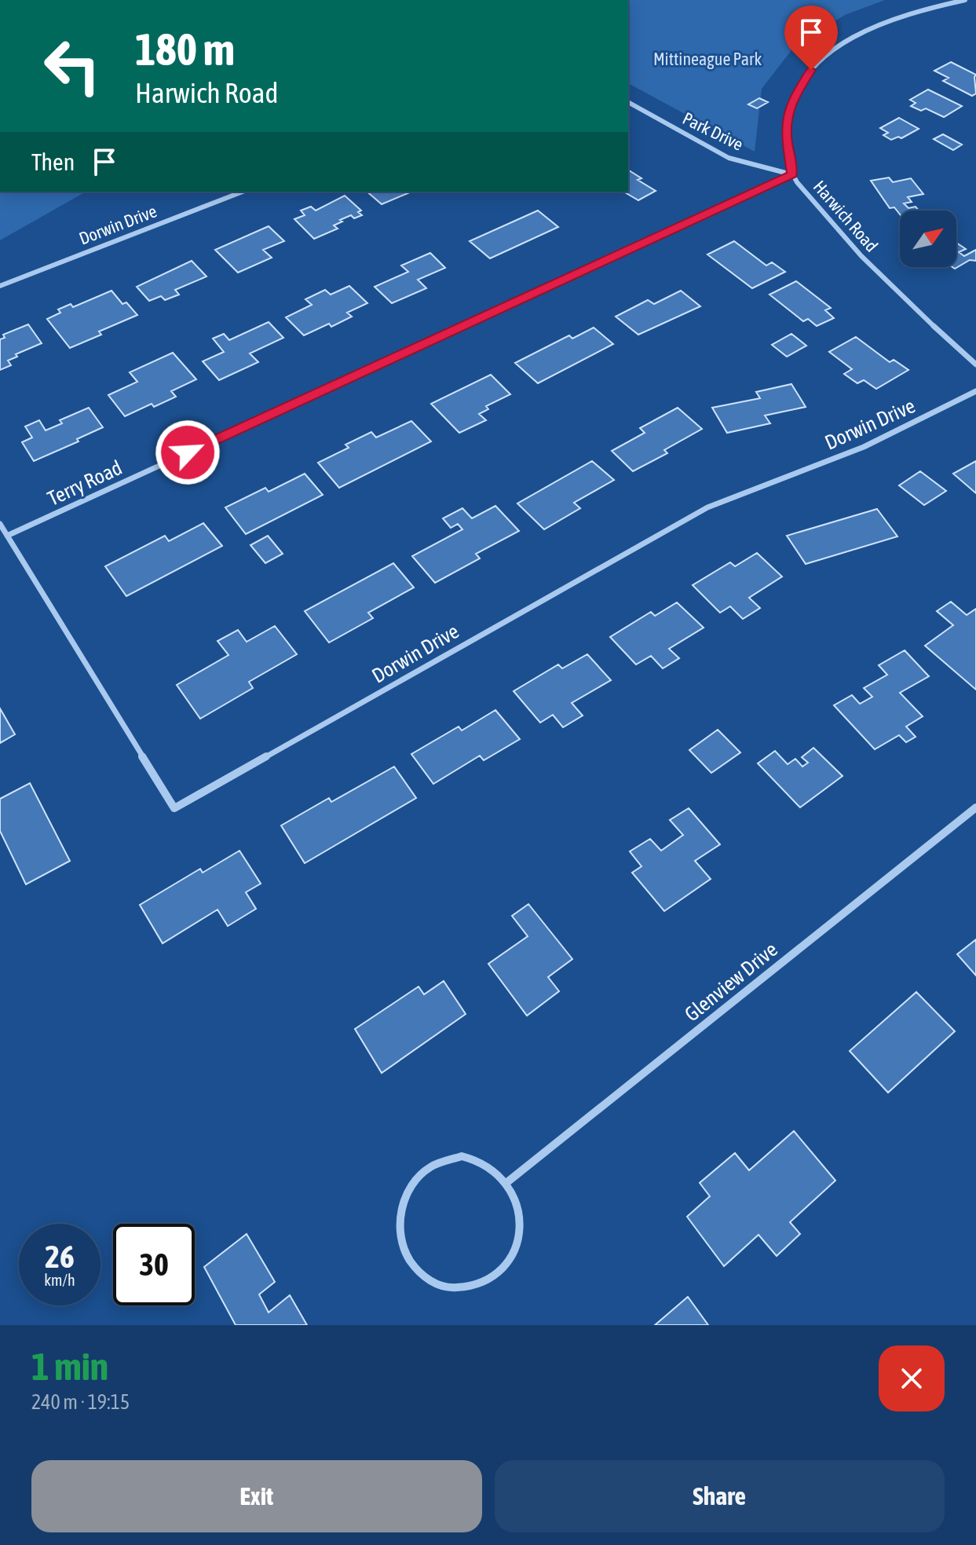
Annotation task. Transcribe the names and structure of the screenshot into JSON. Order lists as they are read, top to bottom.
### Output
{
  "streets": {
    "street": [
      "Park Drive",
      "Harwich Road",
      "Dorwin Drive",
      "Terry Road",
      "Glenview Drive"
    ]
  },
  "crossings": [
    ["Park Drive", "Harwich Road"],
    ["Park Drive", "Terry Road"],
    ["Harwich Road", "Terry Road"],
    ["Dorwin Drive", "Terry Road"]
  ],
  "parks": ["Mittineague Park"],
  "north": "top right",
  "page": {
    "turn": ["180 m", "Harwich Road"],
    "then": "Then",
    "speed": "26 km/h",
    "limit": "30",
    "heading": ["1 min", "240 m · 19:15"],
    "buttons": ["Exit", "Share"]
  }
}
